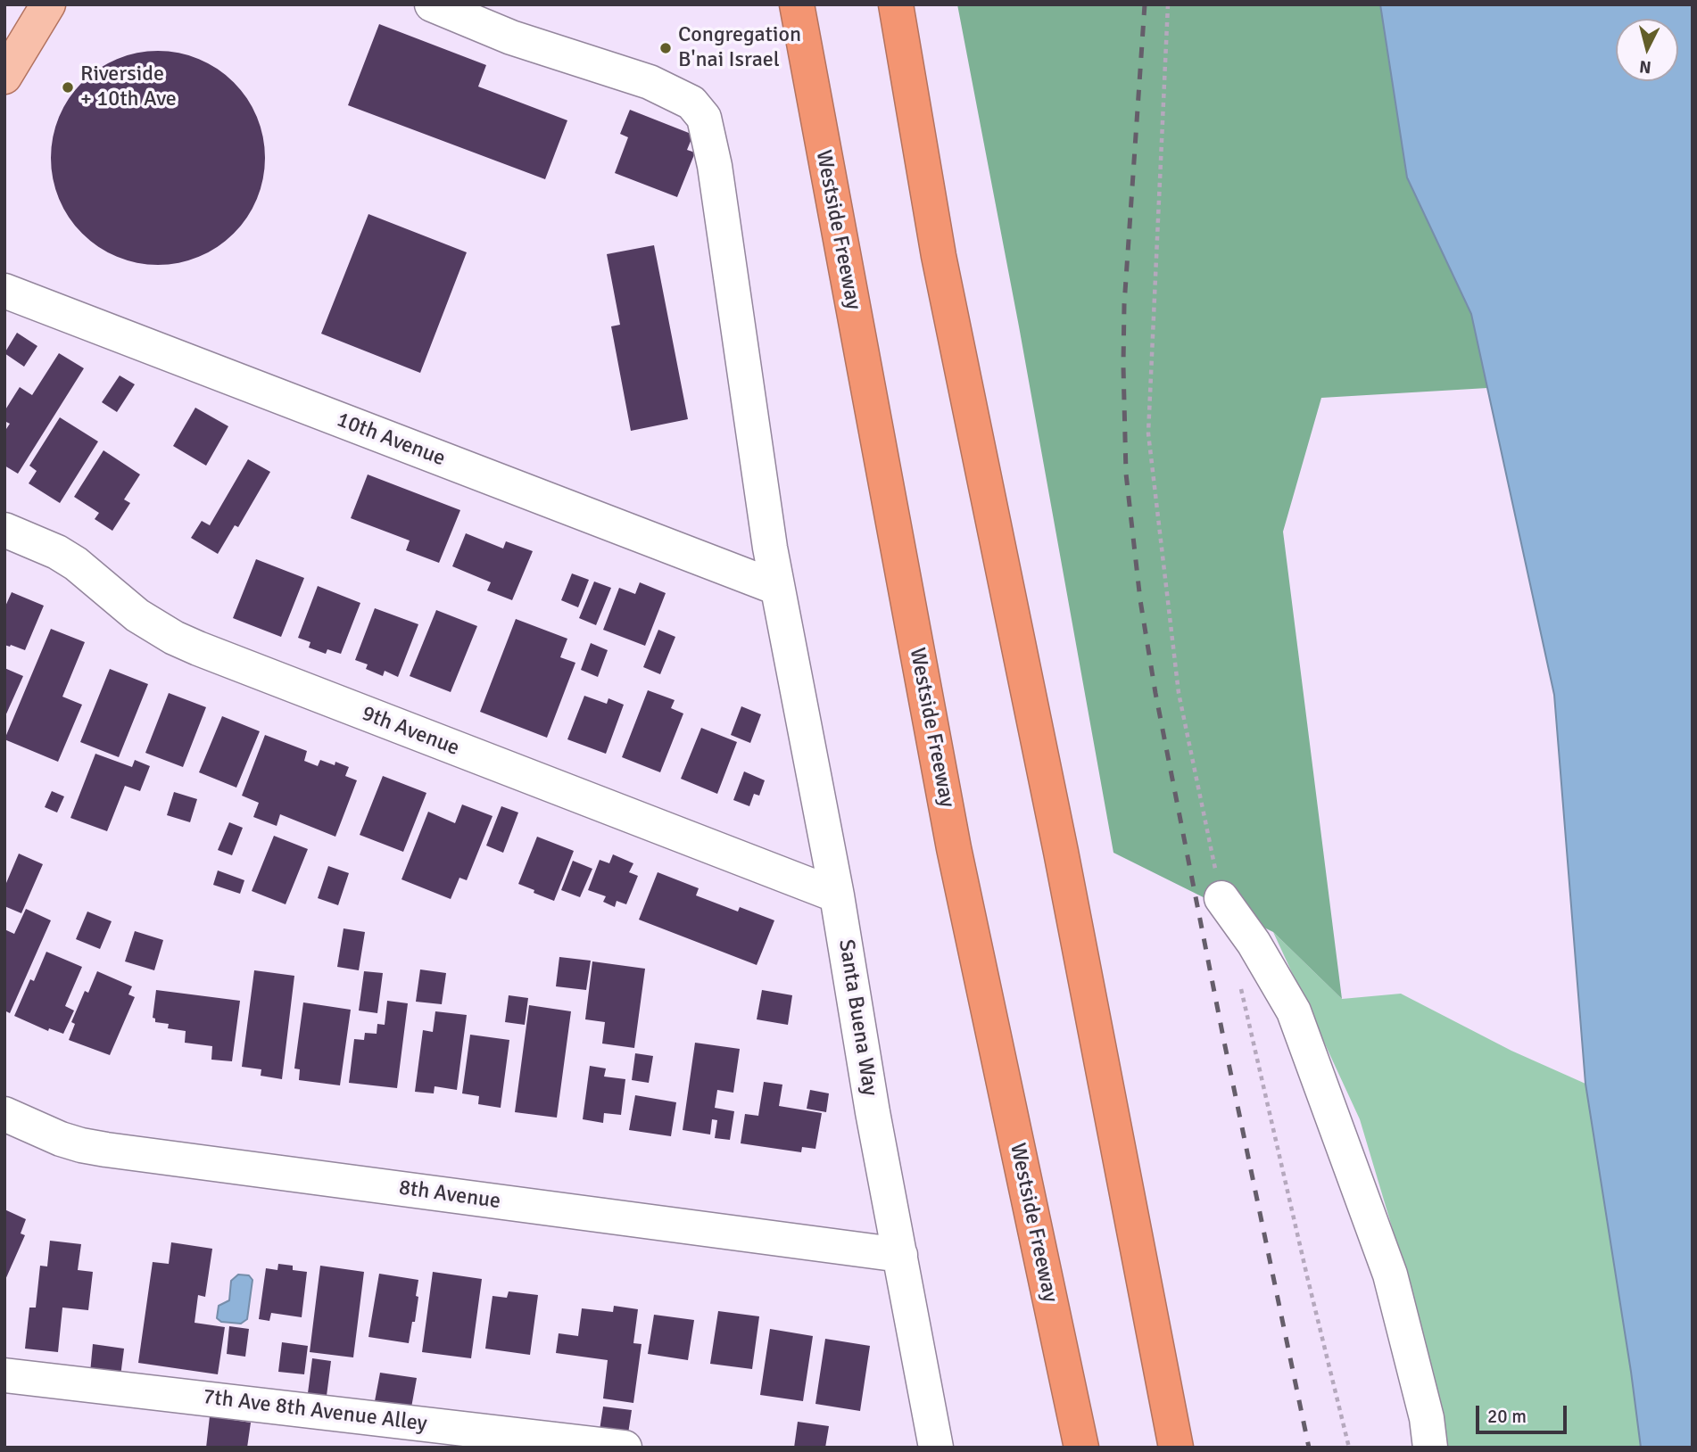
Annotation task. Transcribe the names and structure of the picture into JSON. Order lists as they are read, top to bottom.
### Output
{
  "streets": {
    "highway": ["Westside Freeway"],
    "street": [
      "10th Avenue",
      "9th Avenue",
      "Santa Buena Way",
      "8th Avenue",
      "7th Ave 8th Avenue Alley"
    ]
  },
  "crossings": [
    ["10th Avenue", "Santa Buena Way"],
    ["9th Avenue", "Santa Buena Way"],
    ["Santa Buena Way", "8th Avenue"]
  ],
  "places": ["Congregation B'nai Israel", "Riverside + 10th Ave"],
  "scale_bar": "20 m",
  "north": "bottom"
}
